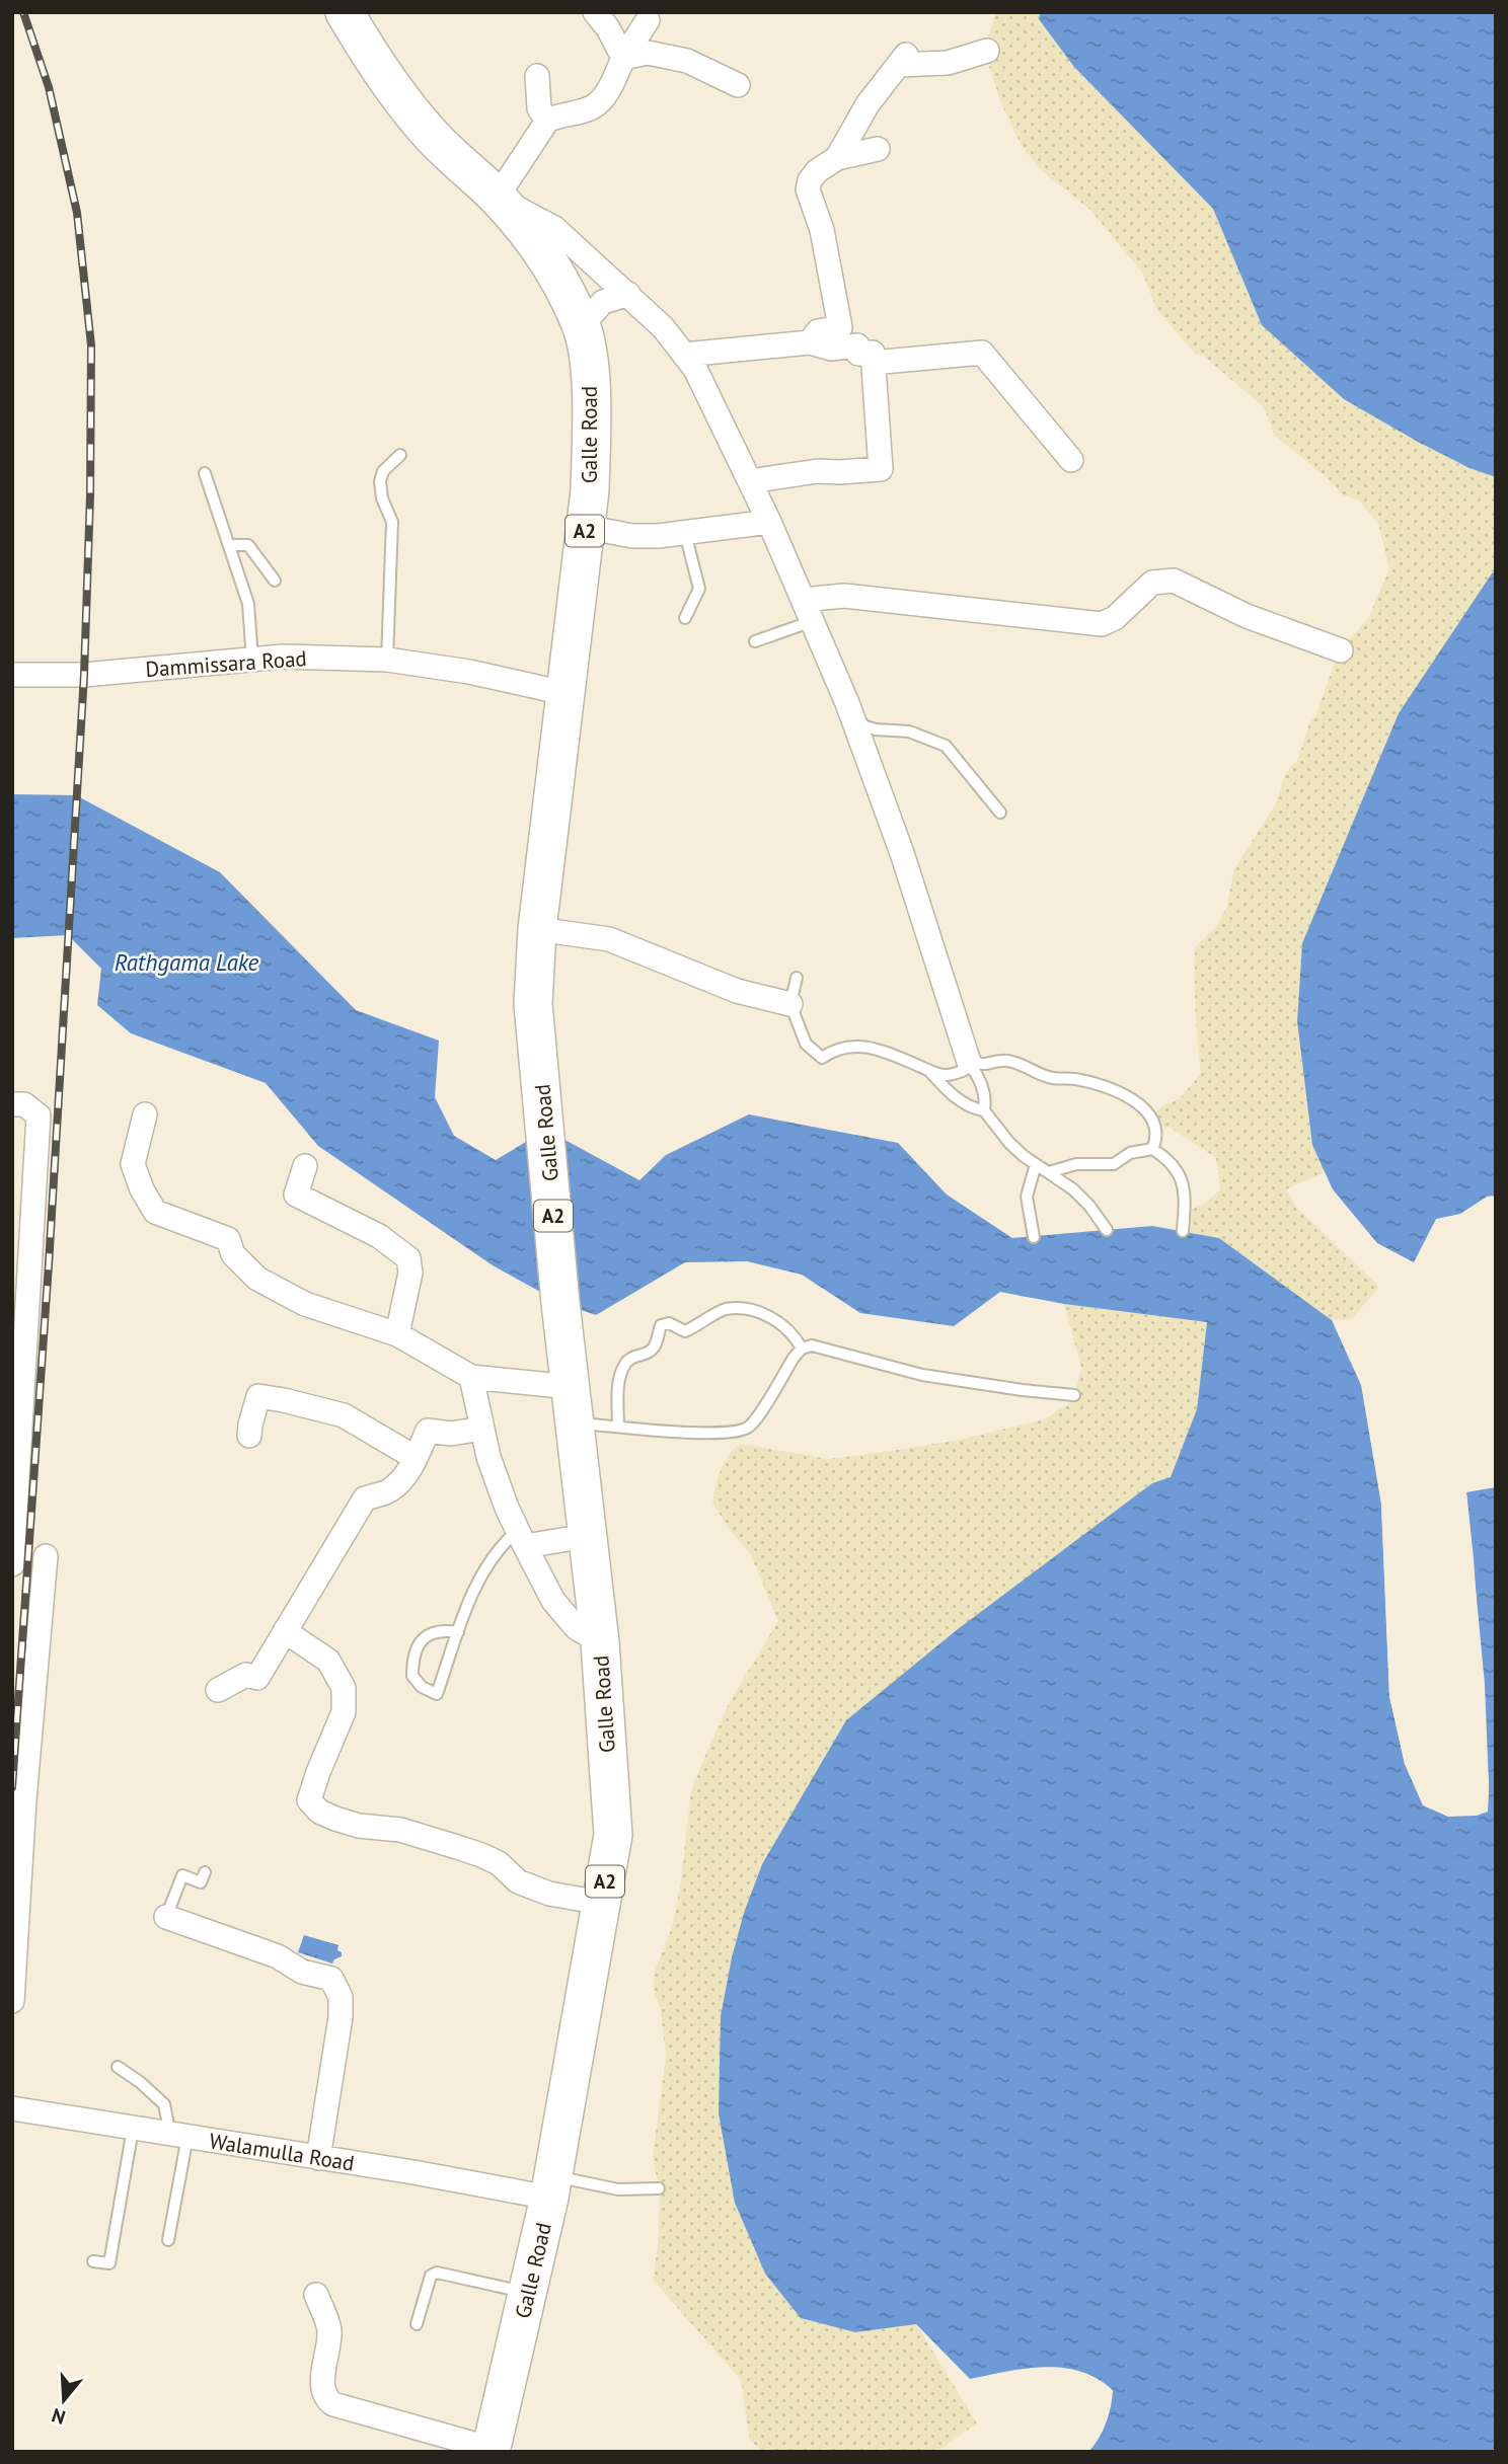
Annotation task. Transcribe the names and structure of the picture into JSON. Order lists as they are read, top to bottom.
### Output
{
  "streets": {
    "highway": ["Galle Road", "A2"],
    "street": ["Dammissara Road", "Walamulla Road"]
  },
  "crossings": [
    ["Galle Road", "Dammissara Road"],
    ["Galle Road", "Walamulla Road"]
  ],
  "water": ["Rathgama Lake"],
  "north": "bottom"
}
